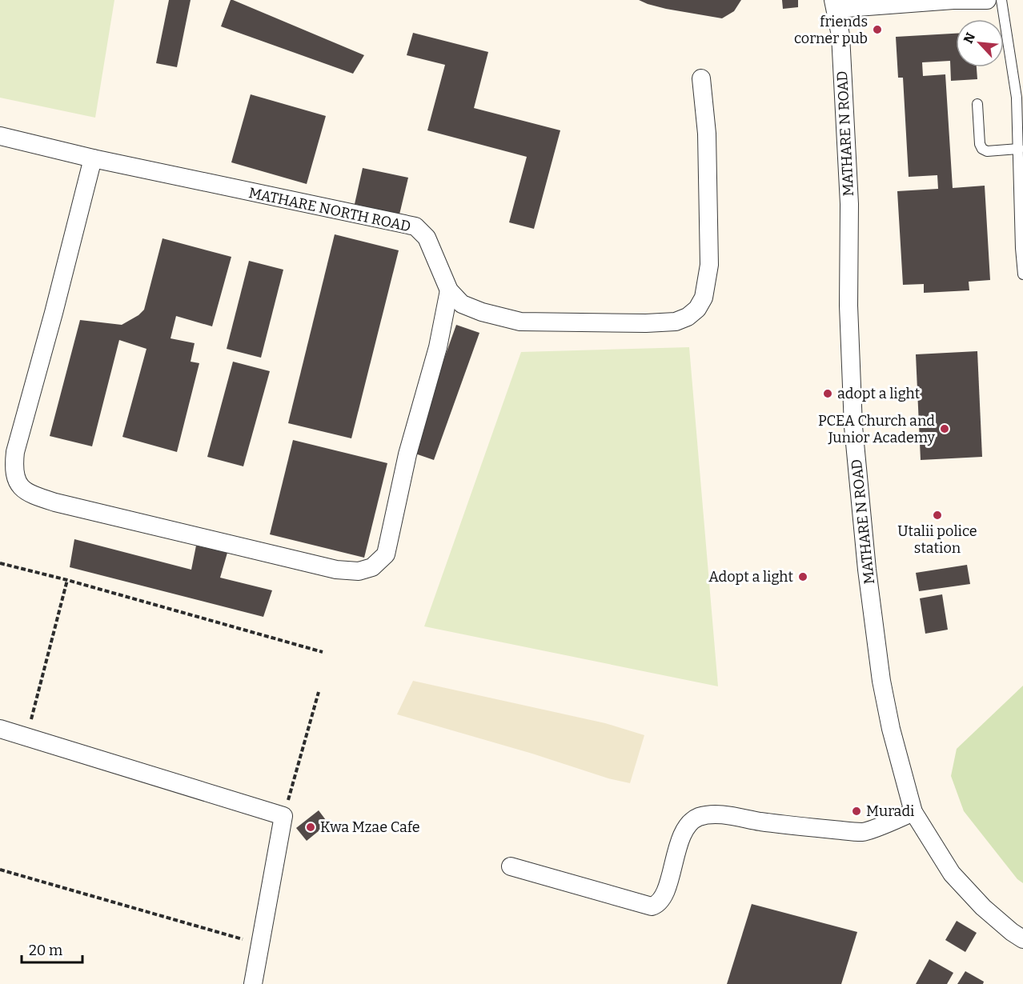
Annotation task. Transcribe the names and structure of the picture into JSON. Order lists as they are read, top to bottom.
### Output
{
  "streets": {
    "street": ["MATHARE N ROAD", "MATHARE NORTH ROAD"]
  },
  "places": [
    "friends corner pub",
    "adopt a light",
    "PCEA Church and Junior Academy",
    "Utalii police station",
    "Adopt a light",
    "Muradi",
    "Kwa Mzae Cafe"
  ],
  "scale_bar": "20 m",
  "north": "top left"
}
